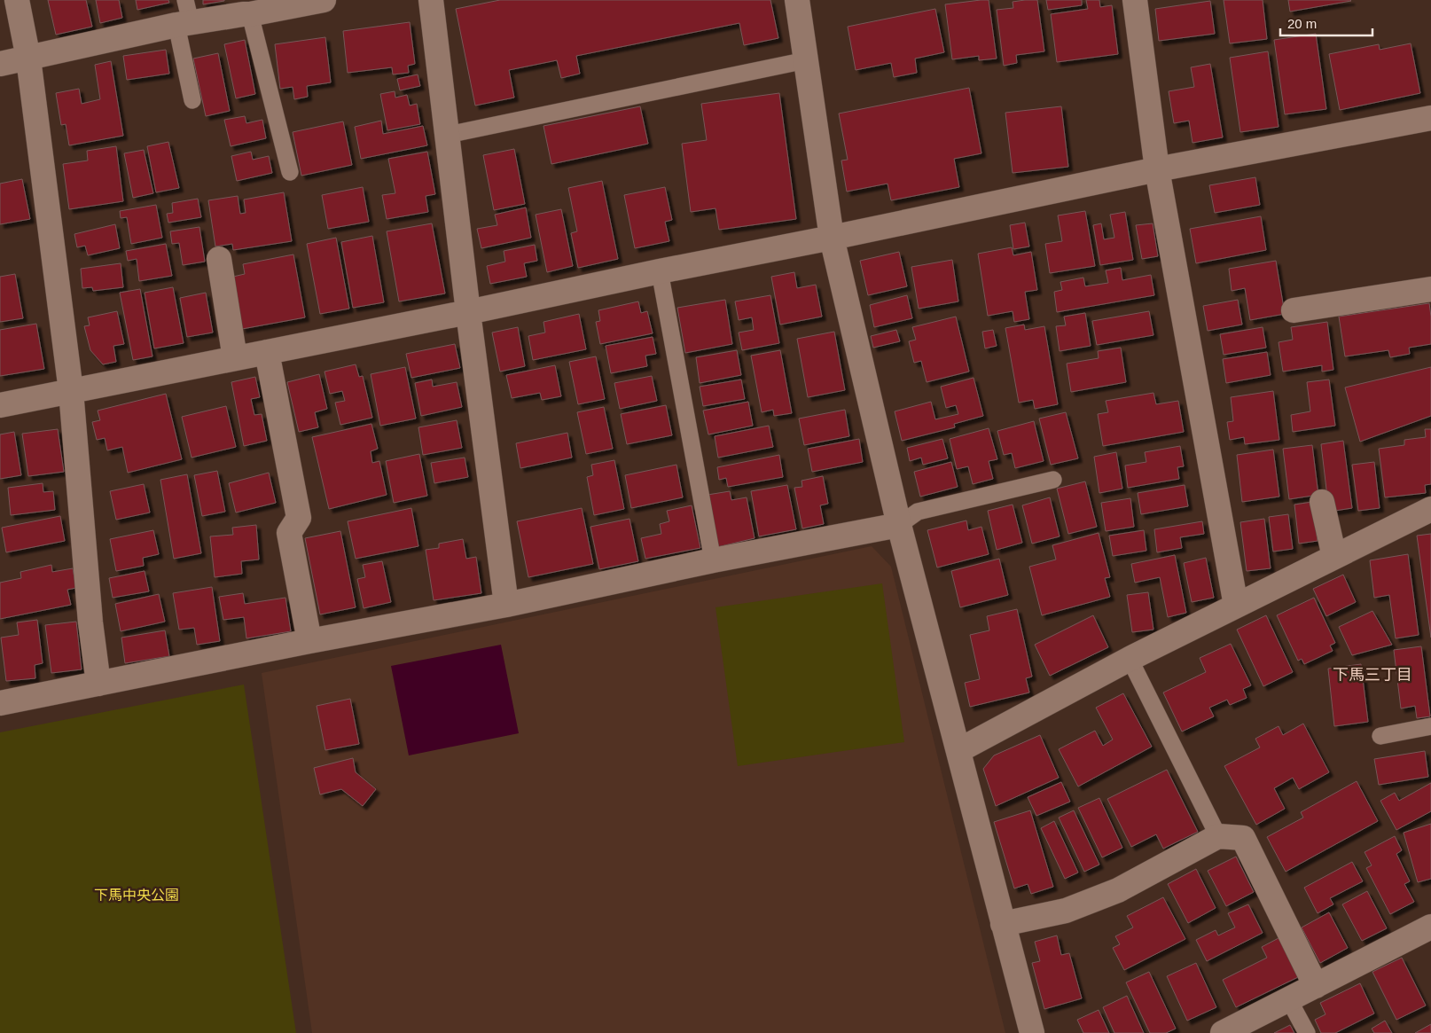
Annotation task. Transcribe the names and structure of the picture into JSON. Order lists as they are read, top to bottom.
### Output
{
  "districts": ["下馬三丁目"],
  "parks": ["下馬中央公園"],
  "scale_bar": "20 m"
}
